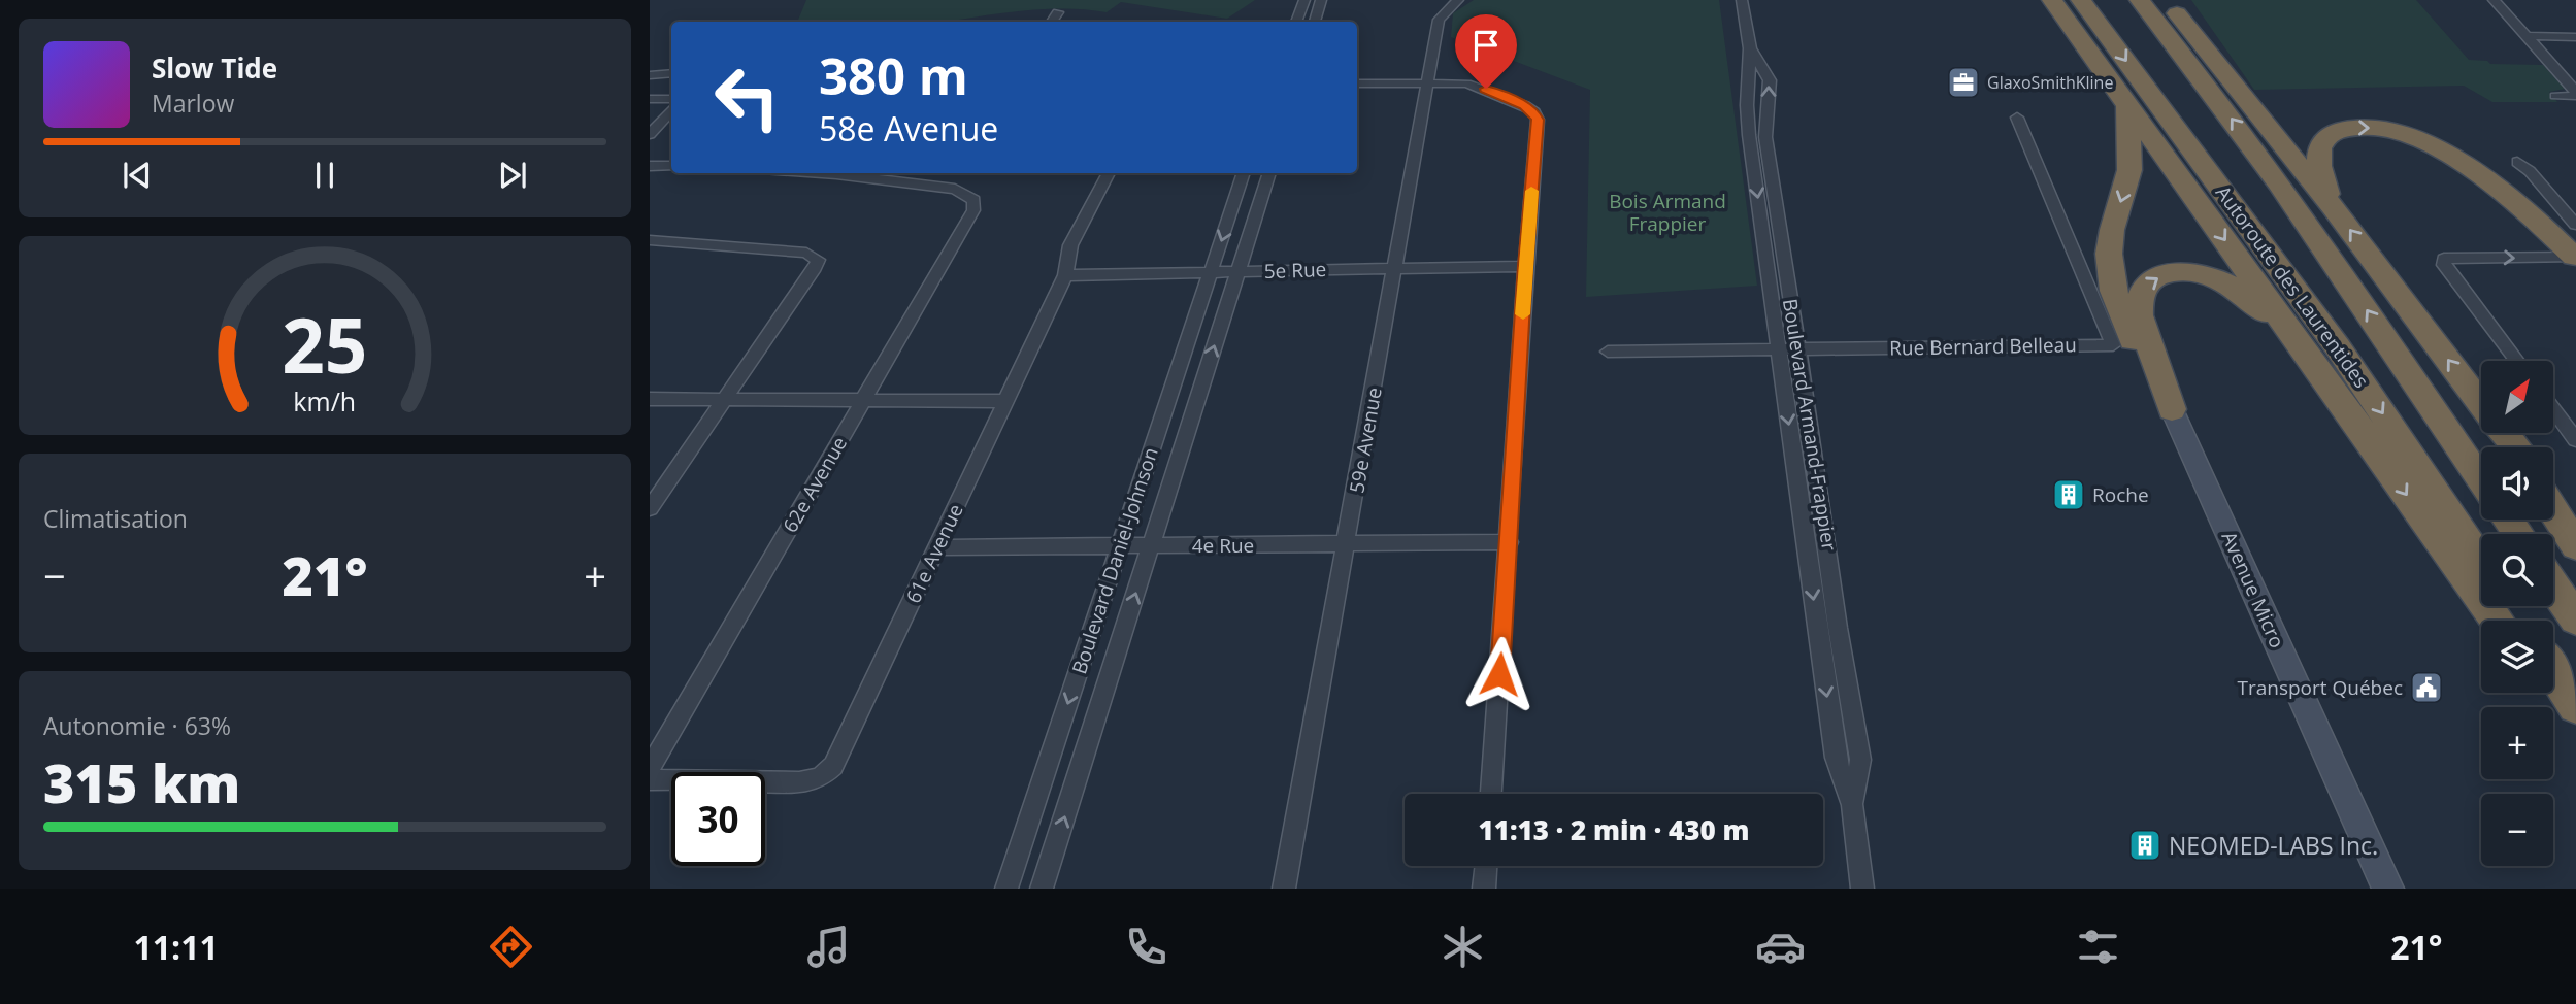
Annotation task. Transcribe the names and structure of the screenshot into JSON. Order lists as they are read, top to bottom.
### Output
{
  "streets": {
    "highway": ["Autoroute des Laurentides"],
    "street": [
      "5e Rue",
      "Rue Bernard Belleau",
      "Boulevard Armand-Frappier",
      "59e Avenue",
      "62e Avenue",
      "4e Rue",
      "61e Avenue",
      "Boulevard Daniel-Johnson",
      "Avenue Micro"
    ]
  },
  "crossings": [
    ["5e Rue", "59e Avenue"],
    ["5e Rue", "61e Avenue"],
    ["5e Rue", "Boulevard Daniel-Johnson"],
    ["Rue Bernard Belleau", "Boulevard Armand-Frappier"],
    ["59e Avenue", "4e Rue"],
    ["4e Rue", "61e Avenue"],
    ["4e Rue", "Boulevard Daniel-Johnson"]
  ],
  "parks": ["Bois Armand Frappier"],
  "places": {
    "office": ["GlaxoSmithKline"],
    "building": ["Roche", "NEOMED-LABS Inc."],
    "public building": ["Transport Québec"]
  },
  "north": "top right",
  "page": {
    "turn": ["380 m", "58e Avenue"],
    "song": ["Slow Tide", "Marlow"],
    "map_buttons": ["+", "−"],
    "tile": [
      "Climatisation",
      ["Autonomie · 63%", "315 km"]
    ],
    "heat": ["−", "21°", "+"],
    "limit": "30",
    "trip": "11:13 · 2 min · 430 m",
    "tabs": ["11:11", "21°"],
    "gauge": ["25", "km/h"]
  }
}
